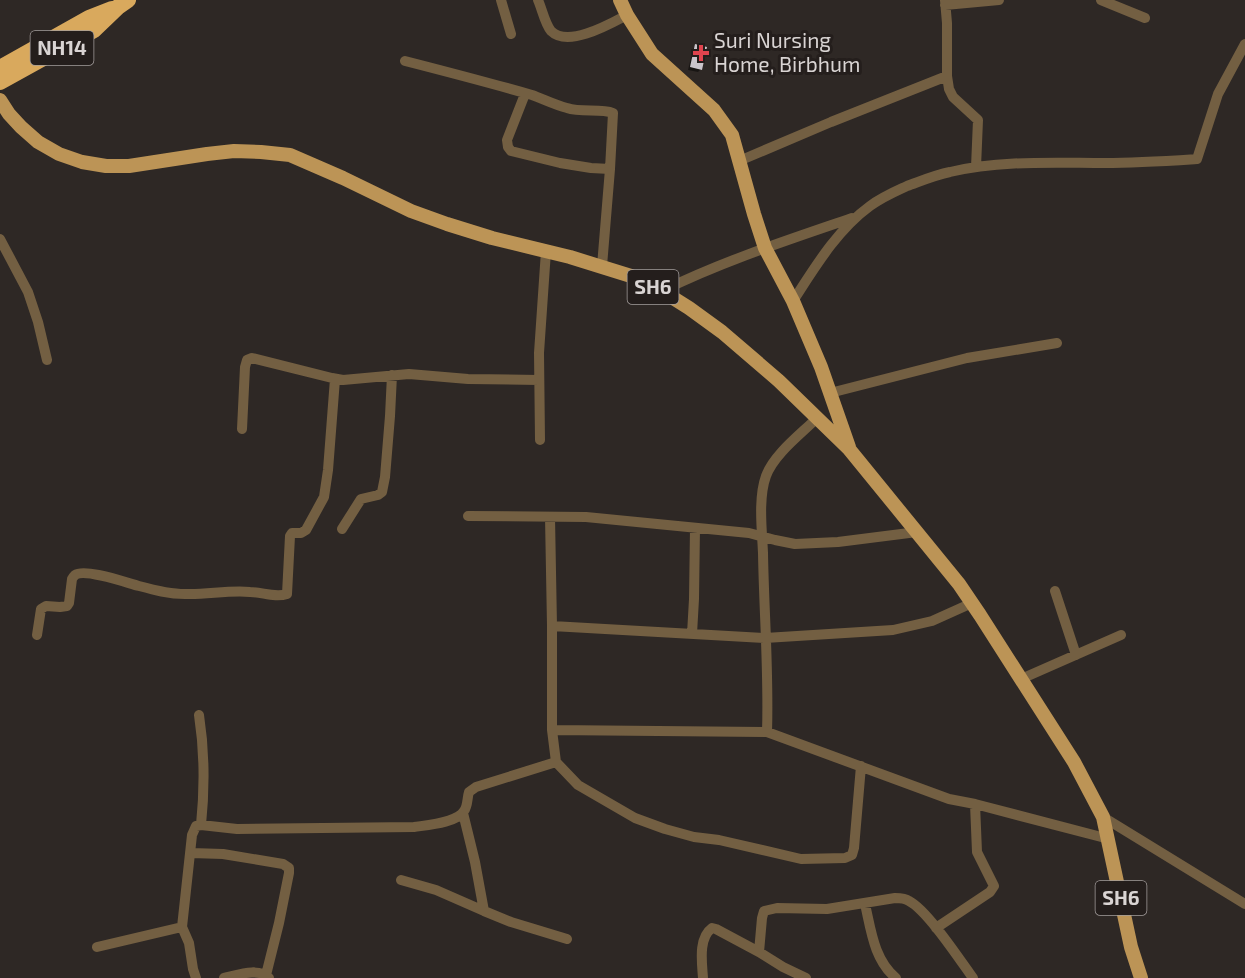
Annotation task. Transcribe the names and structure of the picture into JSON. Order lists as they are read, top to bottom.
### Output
{
  "streets": {
    "highway": ["NH14"],
    "main road": ["SH6"]
  },
  "places": {
    "health": ["Suri Nursing Home, Birbhum"]
  }
}
